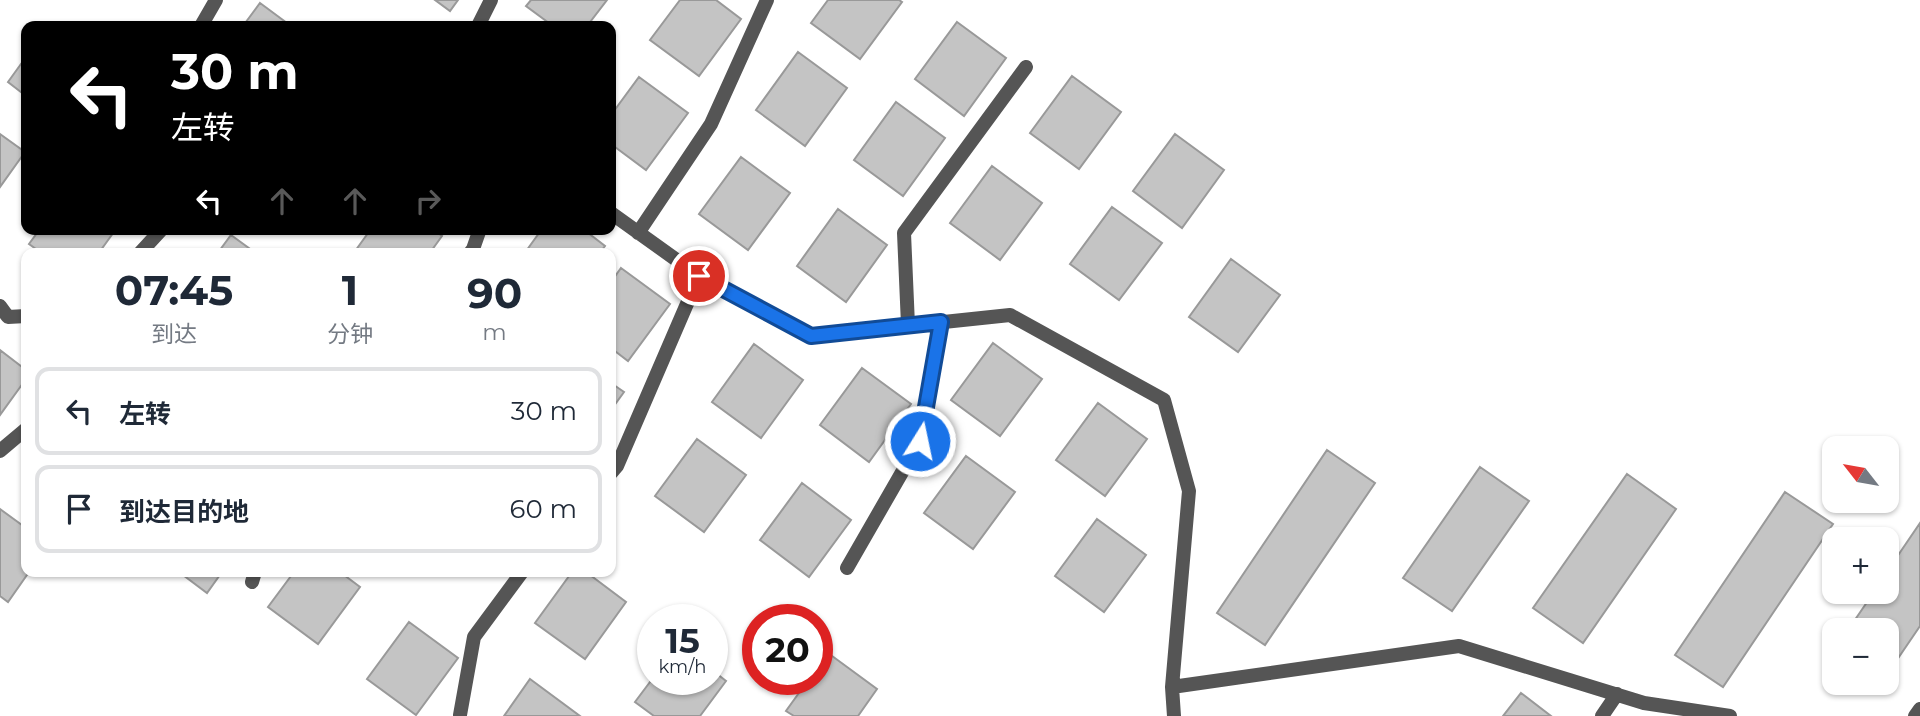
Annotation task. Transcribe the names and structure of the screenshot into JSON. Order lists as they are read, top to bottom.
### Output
{
  "north": "top left",
  "page": {
    "turn": ["30 m", "左转"],
    "eta": [
      "07:45",
      "到达",
      "1",
      "分钟",
      "90",
      "m"
    ],
    "list": [
      {
        "name": "左转",
        "value": "30 m"
      },
      {
        "name": "到达目的地",
        "value": "60 m"
      }
    ],
    "map_buttons": ["+", "−"],
    "speed": "15 km/h",
    "limit": "20"
  }
}
